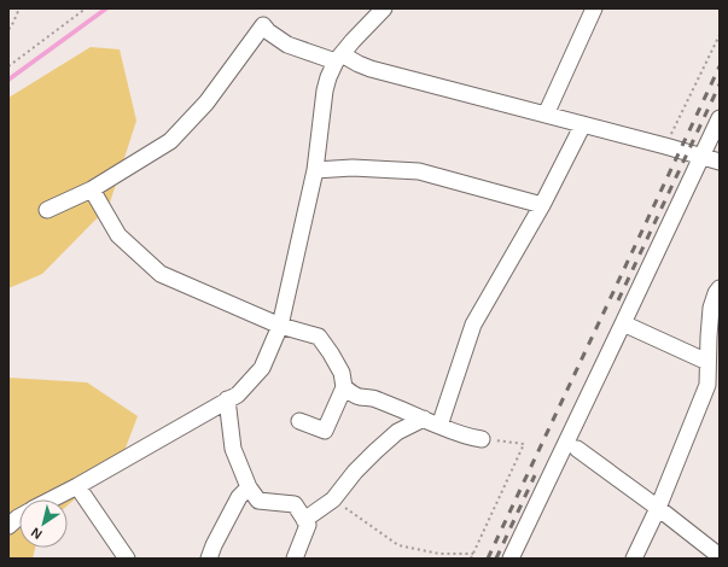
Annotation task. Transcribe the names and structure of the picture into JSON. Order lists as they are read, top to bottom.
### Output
{
  "north": "bottom left"
}
